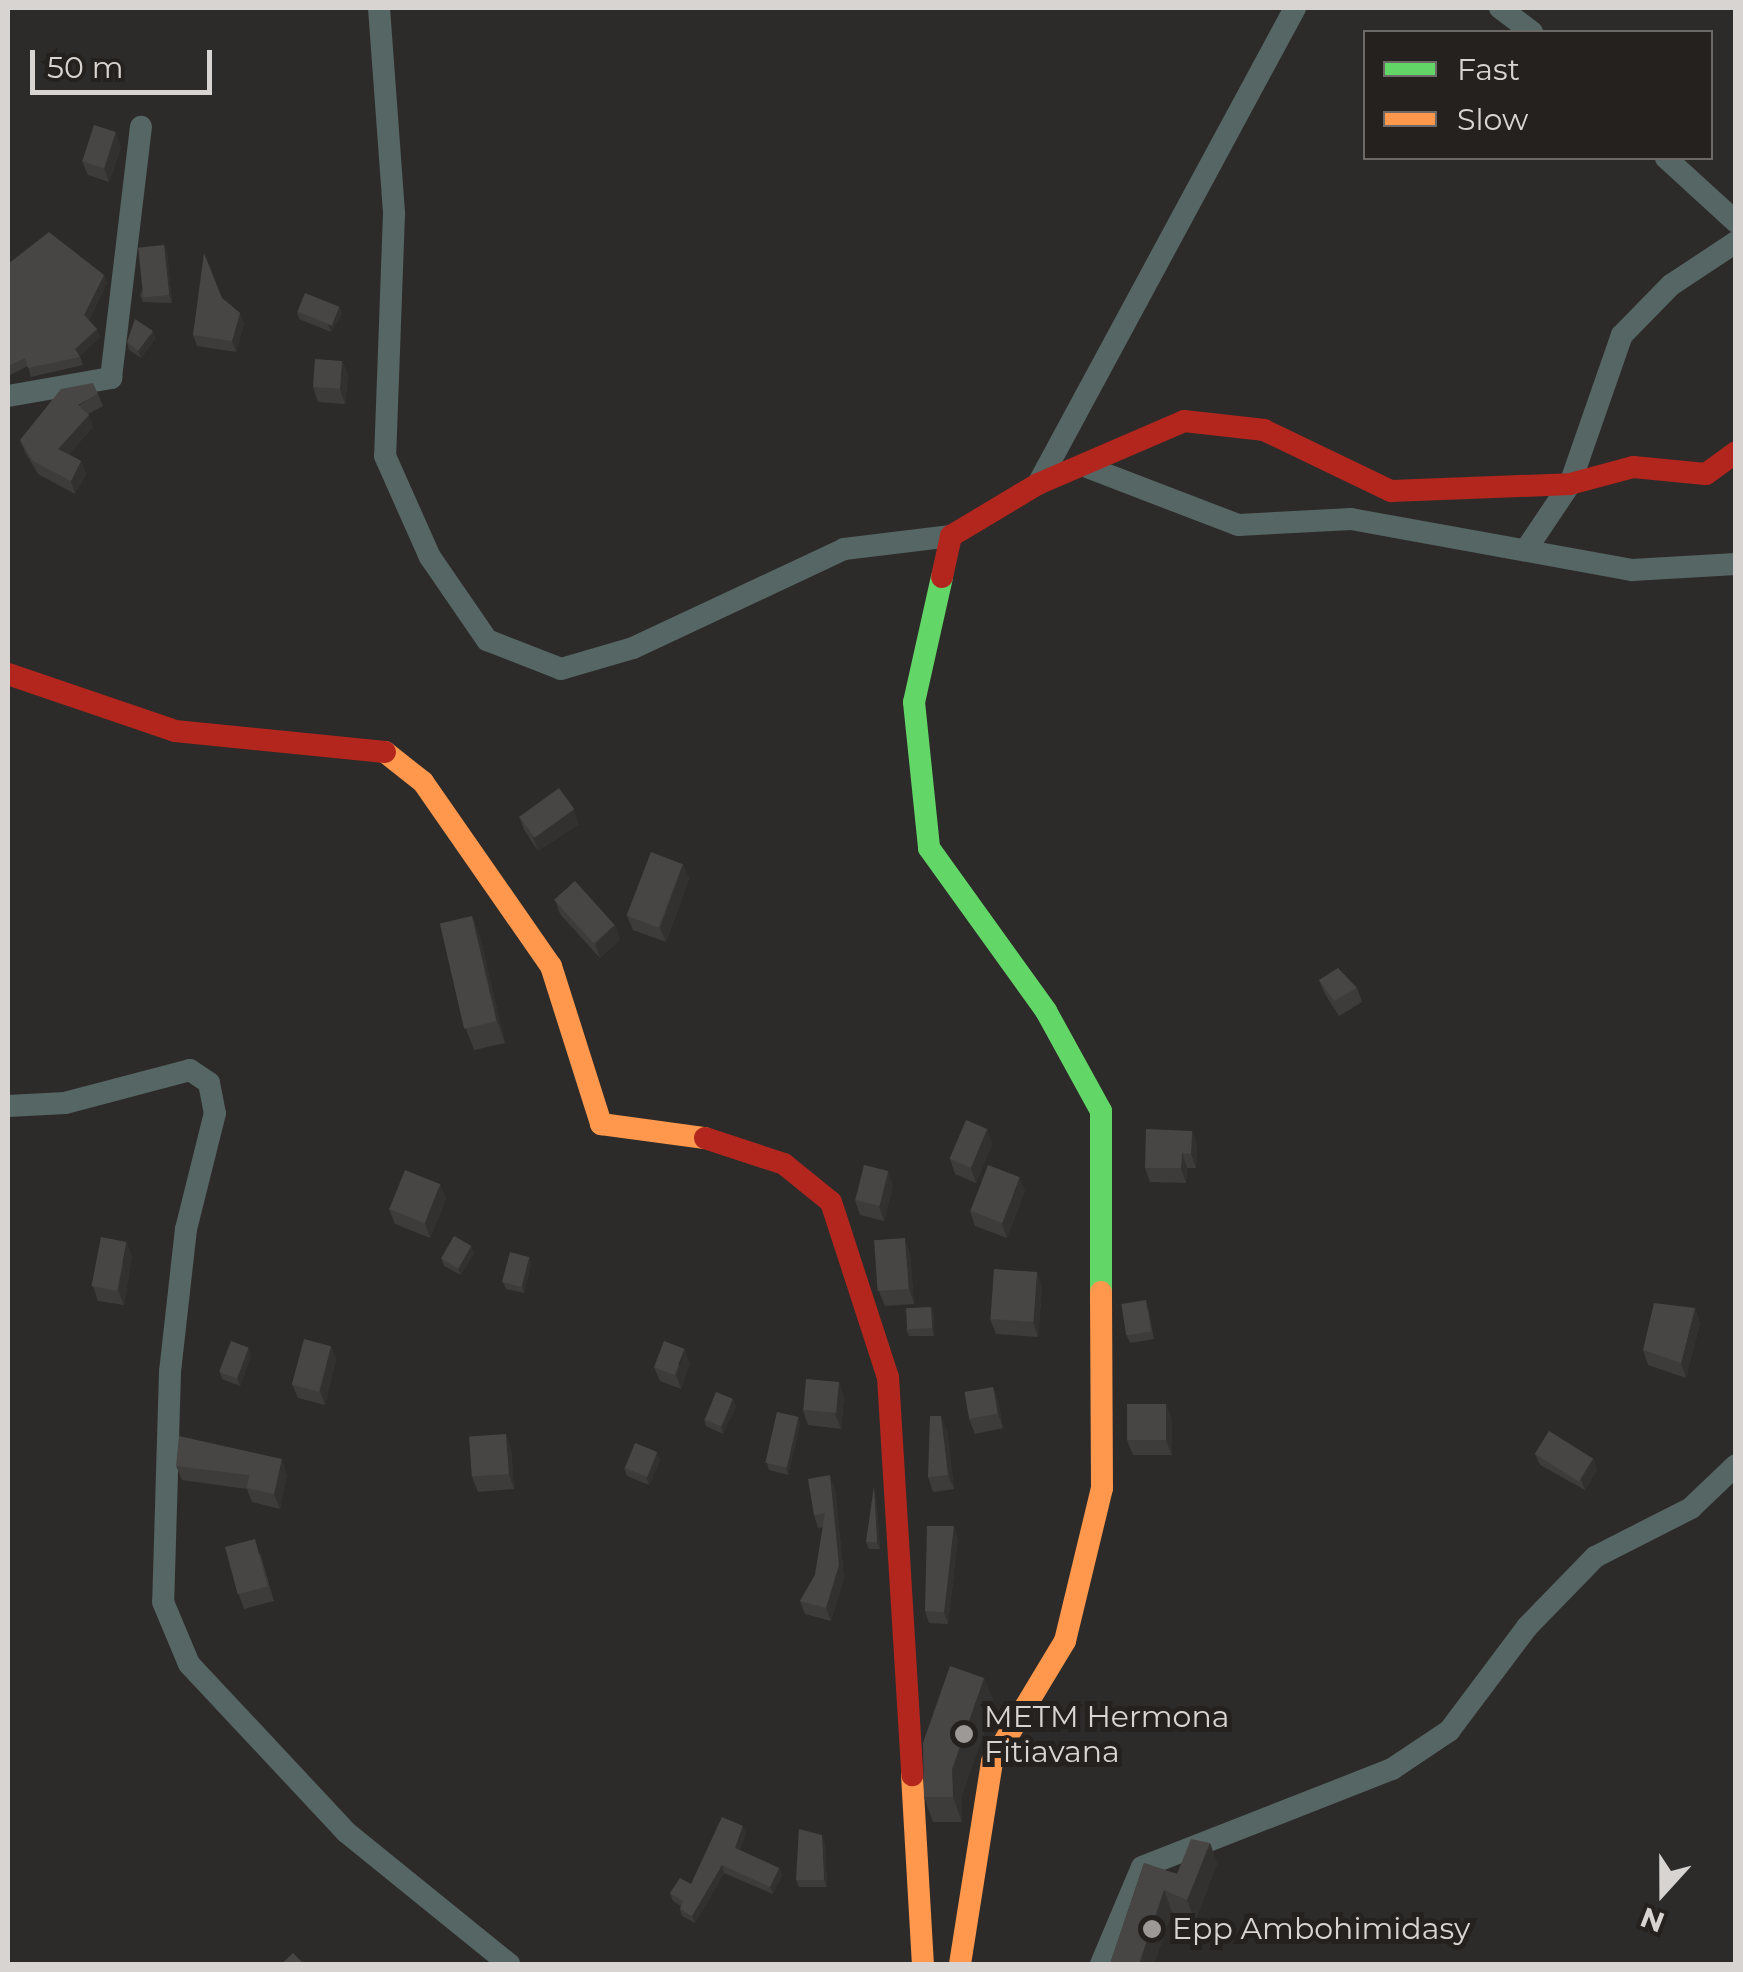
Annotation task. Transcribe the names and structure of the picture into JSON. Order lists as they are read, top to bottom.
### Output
{
  "places": ["METM Hermona Fitiavana", "Epp Ambohimidasy"],
  "legend": ["Fast", "Slow"],
  "scale_bar": "50 m",
  "north": "bottom"
}
